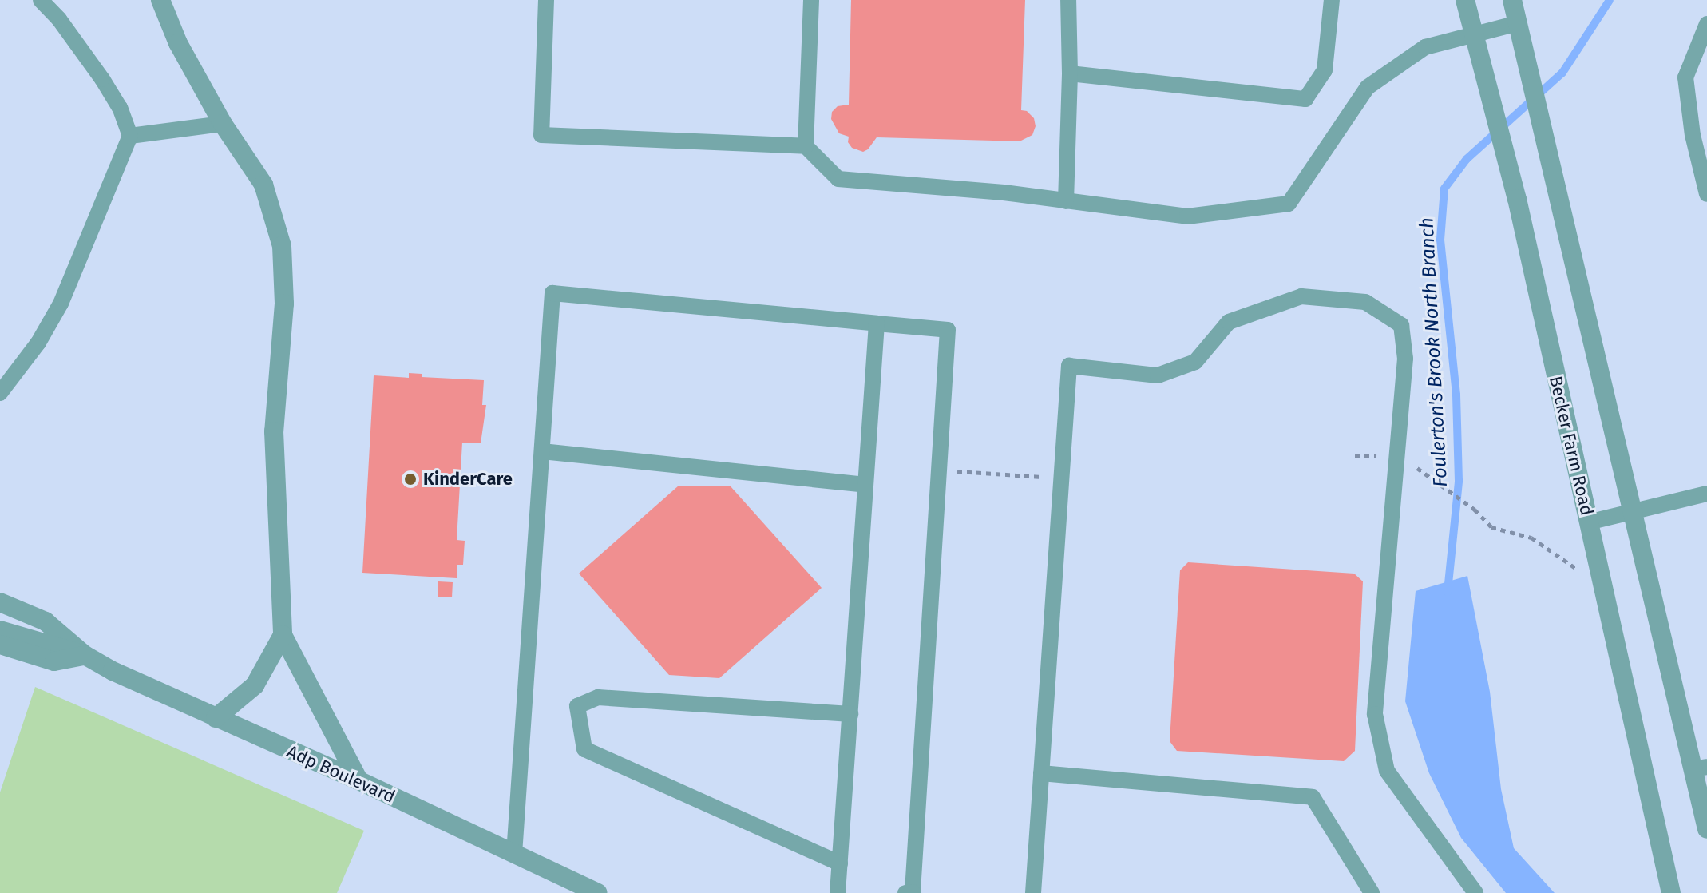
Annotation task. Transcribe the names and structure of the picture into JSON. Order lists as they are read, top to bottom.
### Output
{
  "streets": {
    "street": ["Becker Farm Road", "Adp Boulevard"]
  },
  "water": ["Foulerton's Brook North Branch"],
  "places": ["KinderCare"]
}
